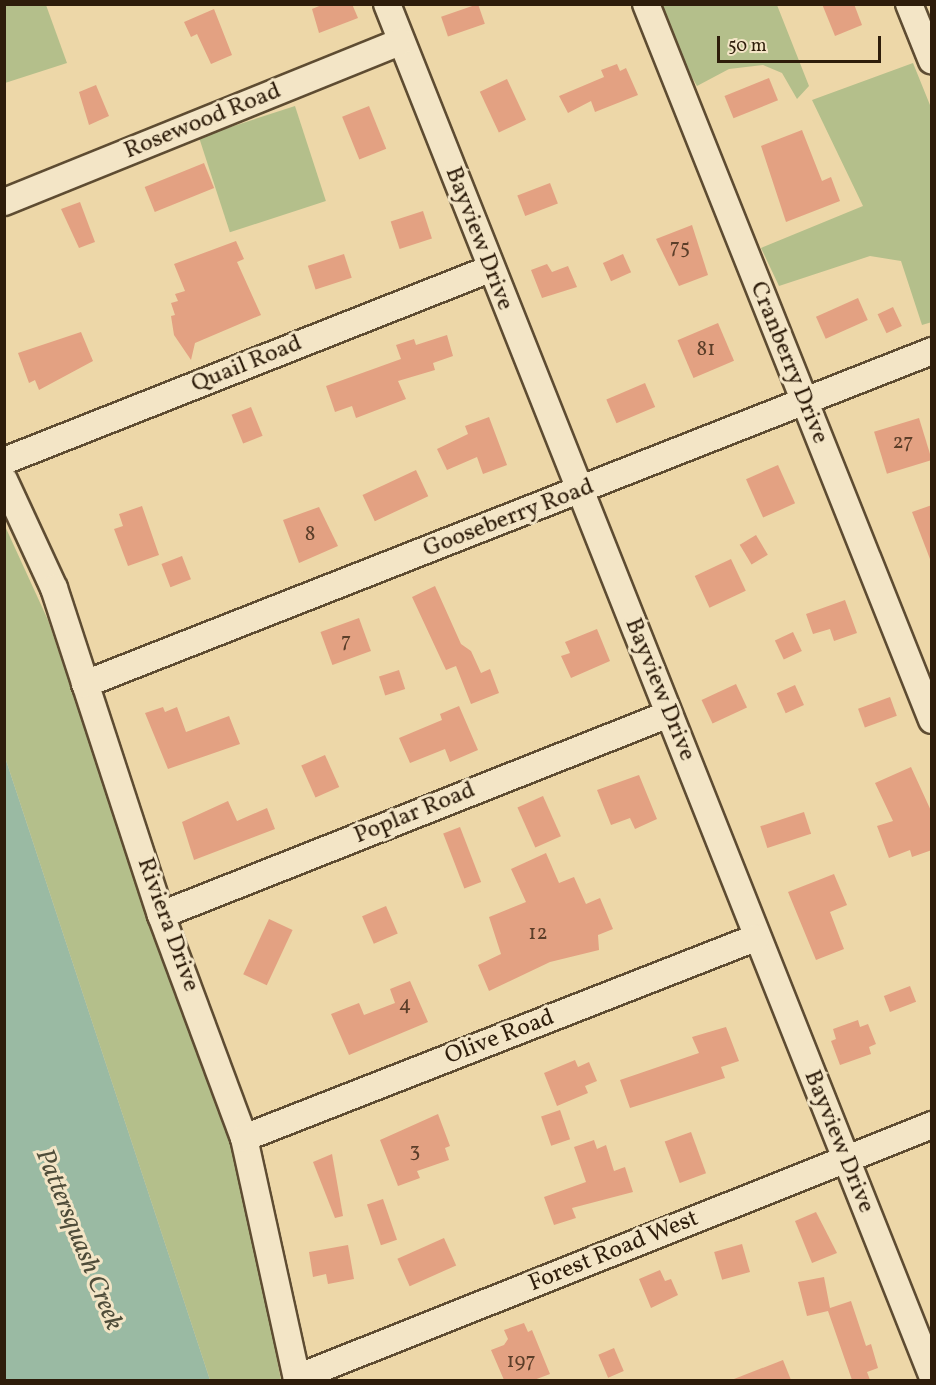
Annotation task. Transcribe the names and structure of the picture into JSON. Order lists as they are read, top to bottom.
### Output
{
  "streets": {
    "street": [
      "Rosewood Road",
      "Bayview Drive",
      "Cranberry Drive",
      "Quail Road",
      "Gooseberry Road",
      "Poplar Road",
      "Riviera Drive",
      "Olive Road",
      "Forest Road West"
    ]
  },
  "crossings": [
    ["Rosewood Road", "Bayview Drive"],
    ["Bayview Drive", "Quail Road"],
    ["Bayview Drive", "Gooseberry Road"],
    ["Bayview Drive", "Poplar Road"],
    ["Bayview Drive", "Olive Road"],
    ["Bayview Drive", "Forest Road West"],
    ["Cranberry Drive", "Gooseberry Road"],
    ["Gooseberry Road", "Riviera Drive"],
    ["Poplar Road", "Riviera Drive"],
    ["Riviera Drive", "Olive Road"],
    ["Riviera Drive", "Forest Road West"]
  ],
  "water": ["Pattersquash Creek"],
  "house_numbers": [
    "75",
    "81",
    "27",
    "8",
    "7",
    "12",
    "4",
    "3",
    "197"
  ],
  "scale_bar": "50 m"
}
